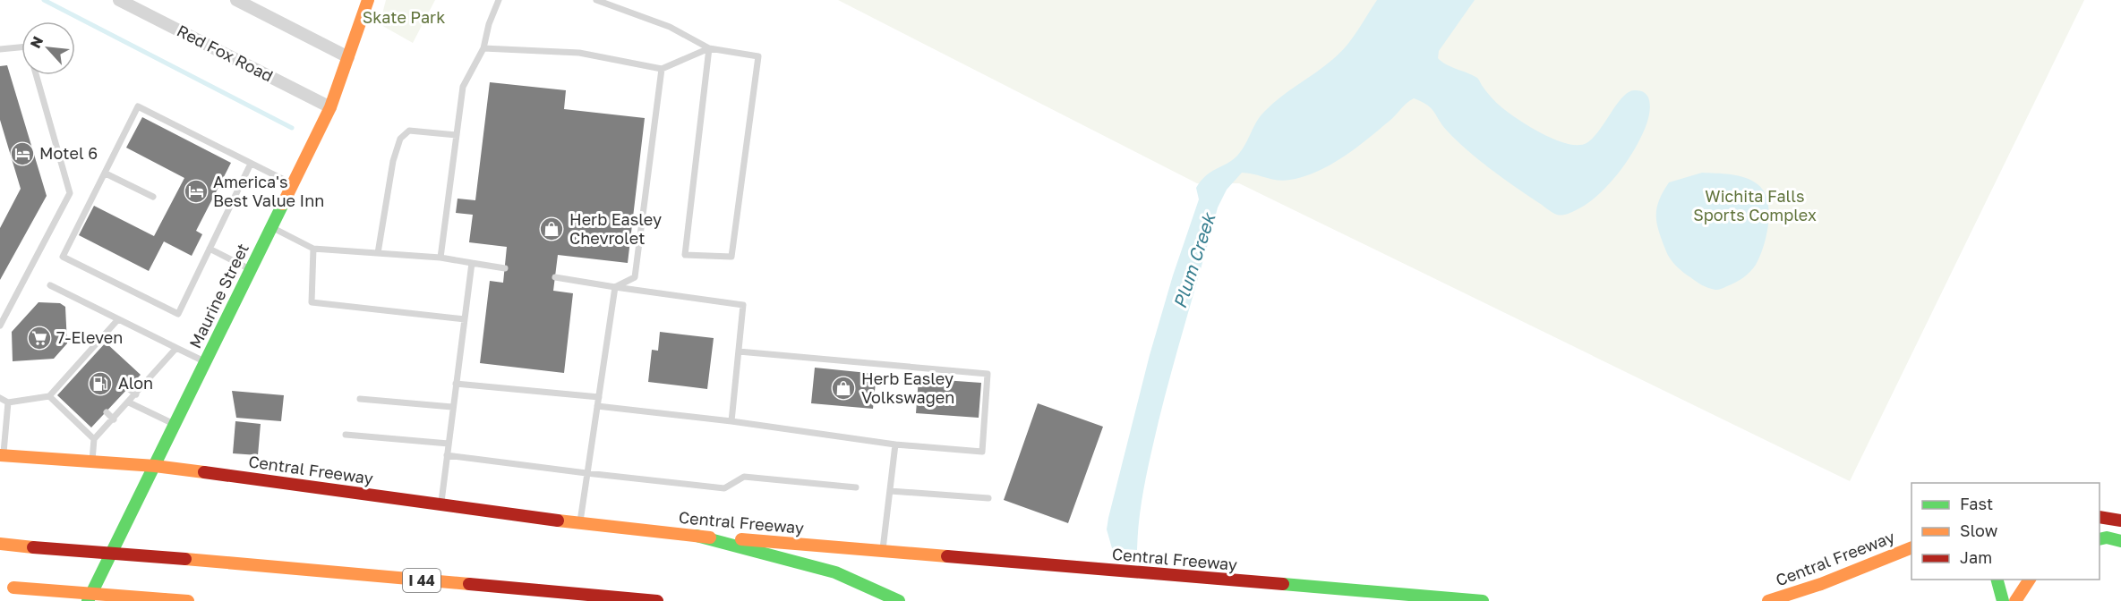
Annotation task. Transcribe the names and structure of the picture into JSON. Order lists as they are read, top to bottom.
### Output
{
  "streets": {
    "main road": ["Maurine Street", "Central Freeway", "I 44"],
    "street": ["Red Fox Road"]
  },
  "crossings": [
    ["Red Fox Road", "Maurine Street"],
    ["Maurine Street", "Central Freeway"]
  ],
  "water": ["Plum Creek"],
  "parks": ["Skate Park", "Wichita Falls Sports Complex"],
  "places": {
    "hotel": ["Motel 6", "America's Best Value Inn"],
    "shop": ["Herb Easley Chevrolet", "Herb Easley Volkswagen"],
    "supermarket": ["7-Eleven"],
    "fuel station": ["Alon"]
  },
  "legend": ["Fast", "Slow", "Jam"],
  "north": "top left"
}
